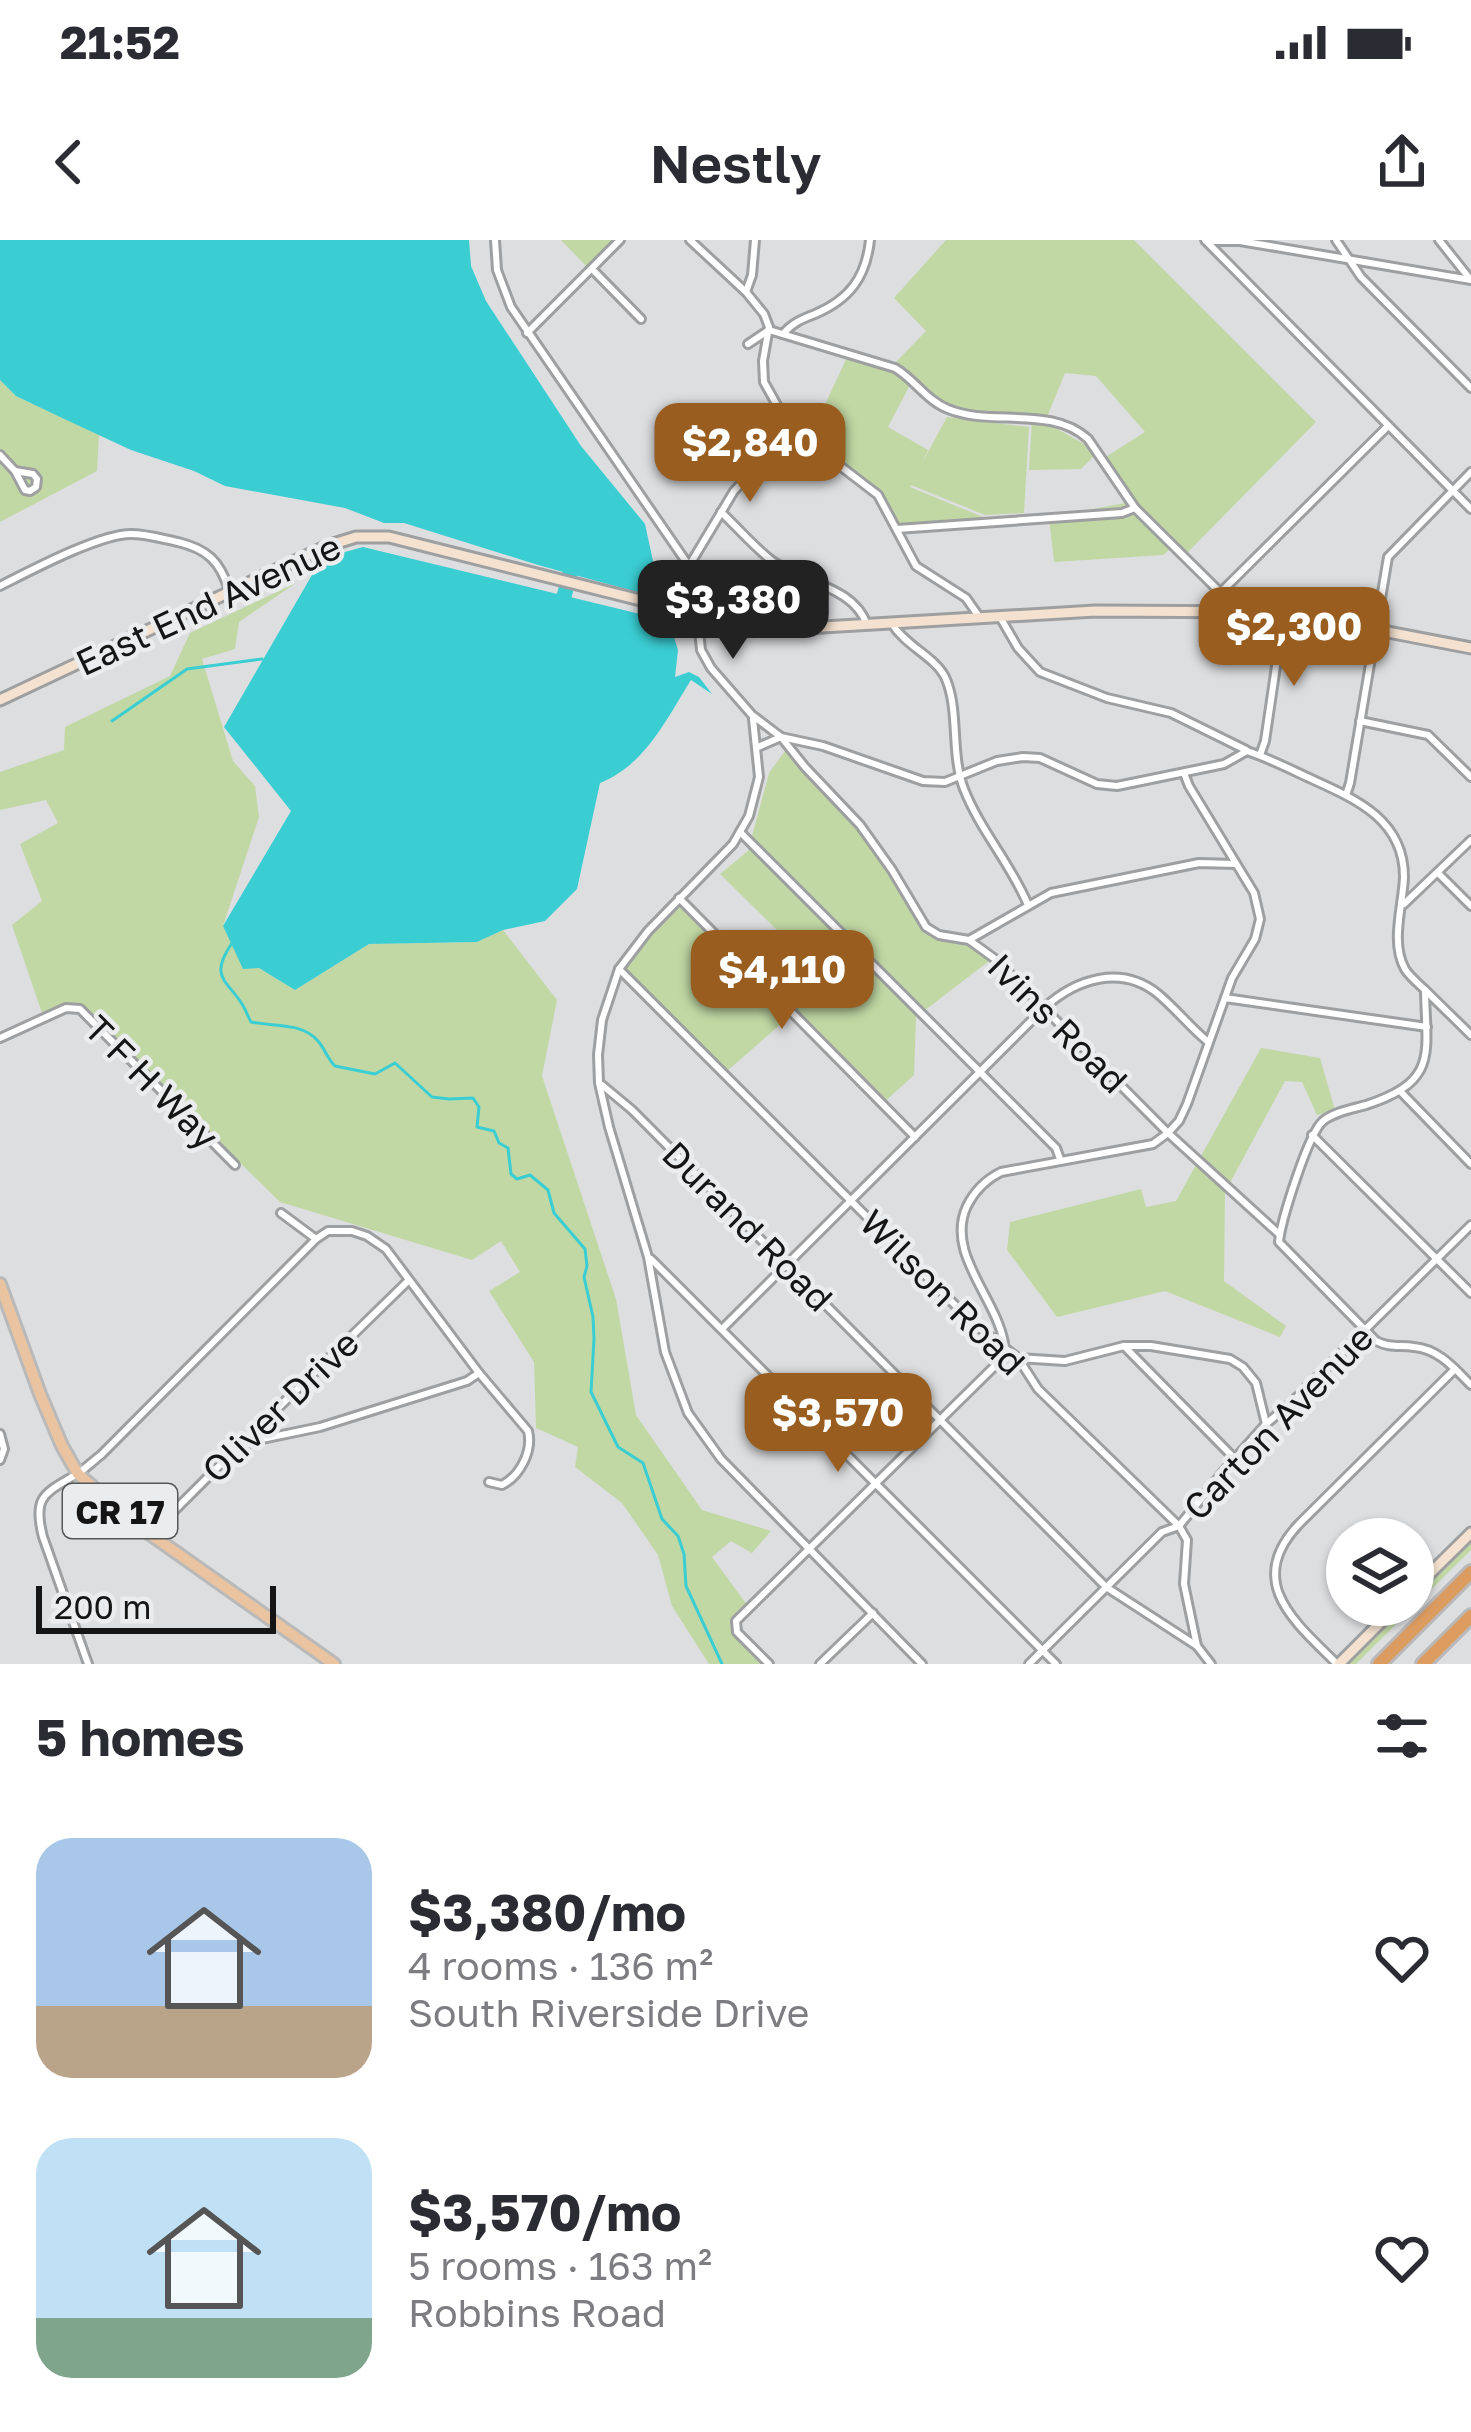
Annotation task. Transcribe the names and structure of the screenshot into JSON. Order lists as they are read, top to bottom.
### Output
{
  "streets": {
    "main road": ["CR 17"],
    "street": [
      "East End Avenue",
      "Ivins Road",
      "T F H Way",
      "Durand Road",
      "Wilson Road",
      "Oliver Drive",
      "Carton Avenue"
    ]
  },
  "crossings": [
    ["East End Avenue", "Ivins Road"],
    ["Ivins Road", "Carton Avenue"],
    ["Durand Road", "Carton Avenue"],
    ["Wilson Road", "Carton Avenue"],
    ["Oliver Drive", "CR 17"]
  ],
  "scale_bar": "200 m",
  "page": {
    "status": "21:52",
    "header": "Nestly",
    "price": [
      "$2,840",
      "$3,380",
      "$2,300",
      "$4,110",
      "$3,570"
    ],
    "scale": "200 m",
    "heading": "5 homes",
    "list": [
      {
        "name": "$3,380/mo",
        "note": "4 rooms · 136 m² · South Riverside Drive"
      },
      {
        "name": "$3,570/mo",
        "note": "5 rooms · 163 m² · Robbins Road"
      }
    ]
  }
}
